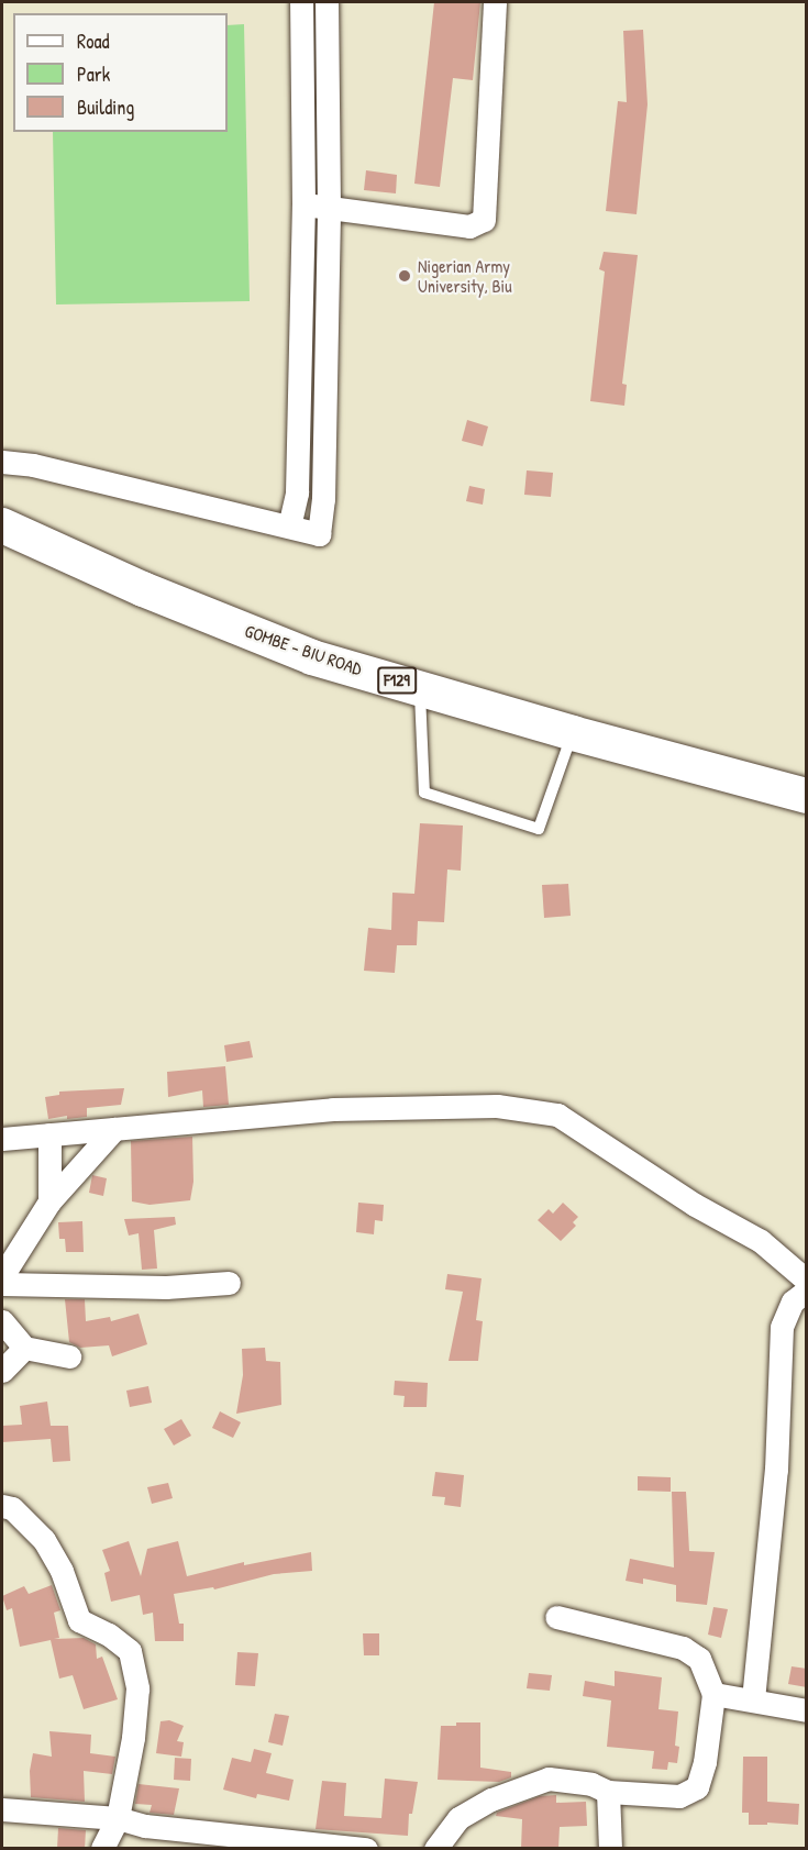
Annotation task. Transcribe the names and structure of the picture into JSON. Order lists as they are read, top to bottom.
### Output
{
  "streets": {
    "main road": ["GOMBE - BIU ROAD", "F129"]
  },
  "places": ["Nigerian Army University, Biu"],
  "legend": ["Road", "Park", "Building"]
}
